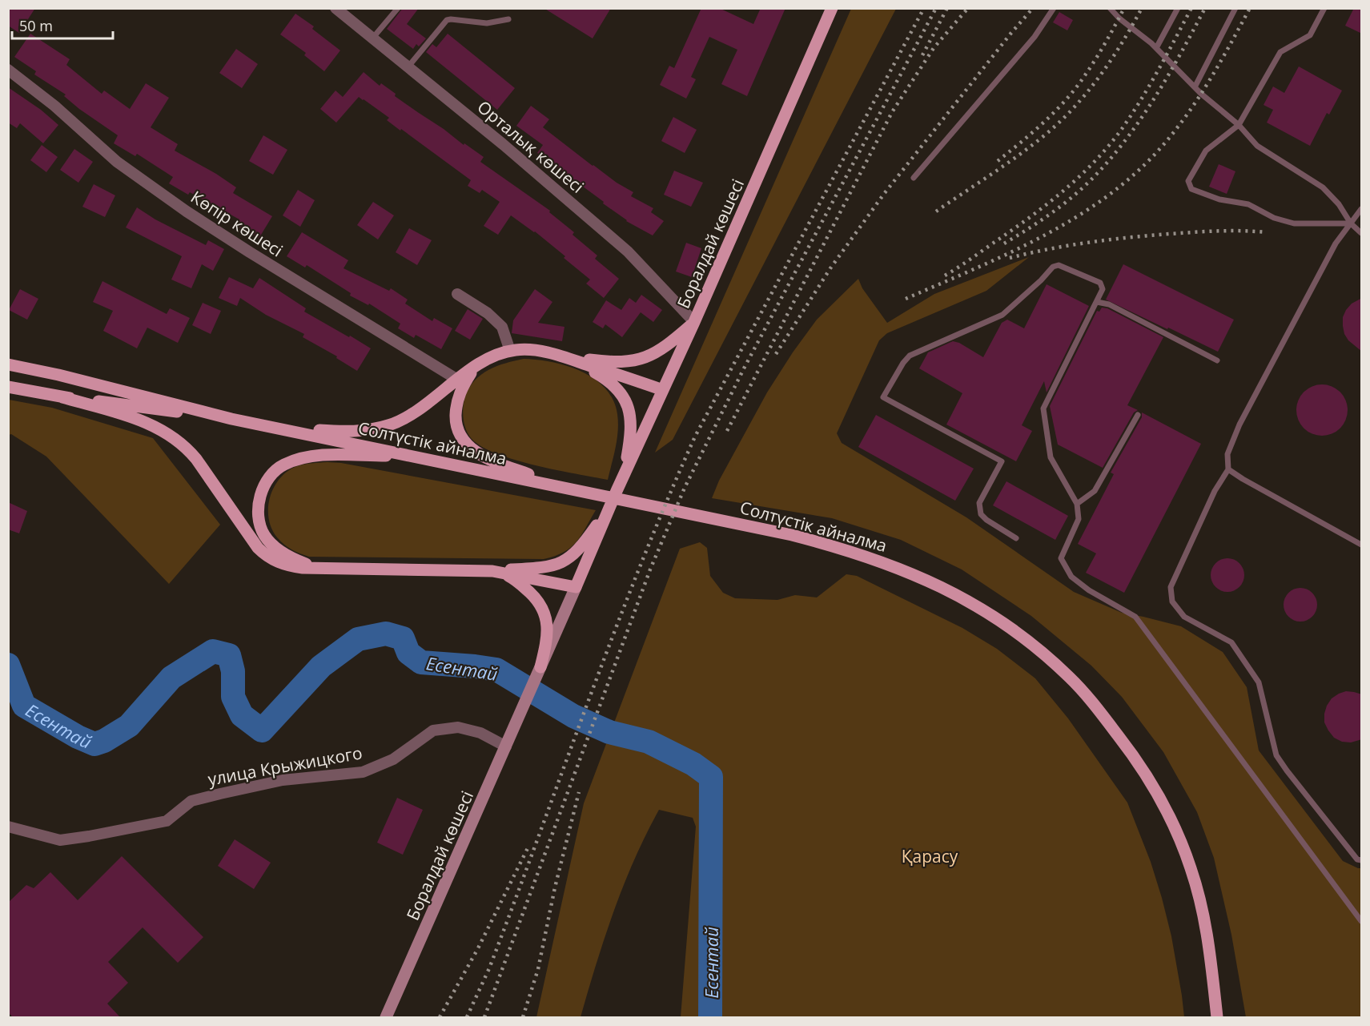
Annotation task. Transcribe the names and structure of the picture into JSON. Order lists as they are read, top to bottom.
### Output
{
  "streets": {
    "main road": ["Боралдай көшесі", "Солтүстік айналма"],
    "street": ["Орталық көшесі", "Көпір көшесі", "улица Крыжицкого"]
  },
  "crossings": [
    ["Орталық көшесі", "Боралдай көшесі"],
    ["Боралдай көшесі", "улица Крыжицкого"]
  ],
  "water": ["Есентай"],
  "parks": ["Қарасу"],
  "scale_bar": "50 m"
}
